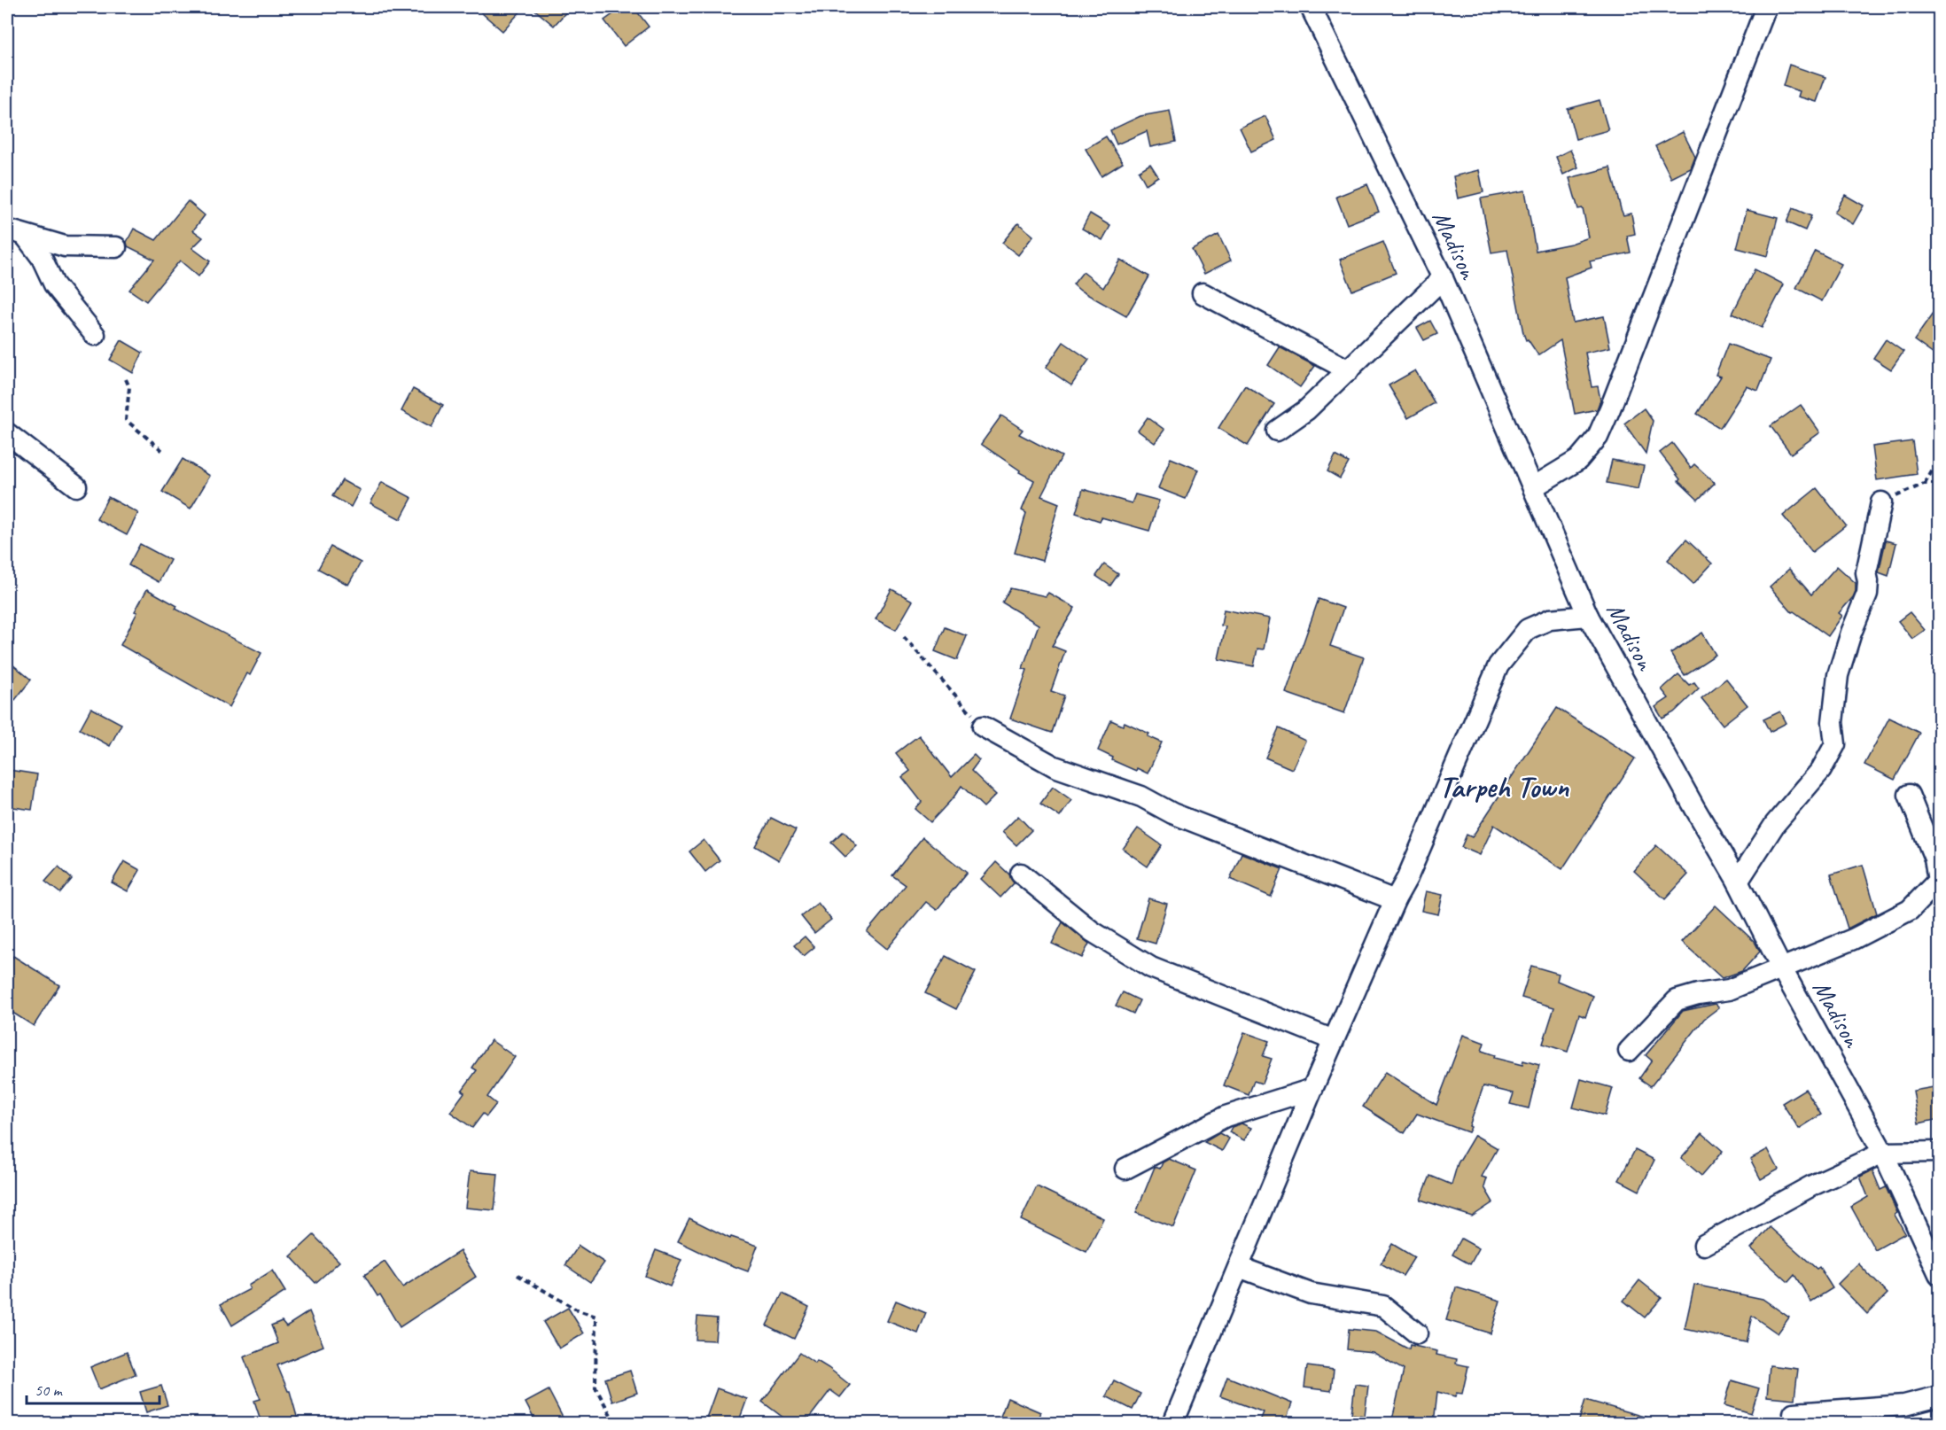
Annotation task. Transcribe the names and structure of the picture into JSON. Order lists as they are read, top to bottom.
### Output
{
  "streets": {
    "street": ["Madison"]
  },
  "districts": ["Tarpeh Town"],
  "scale_bar": "50 m"
}
